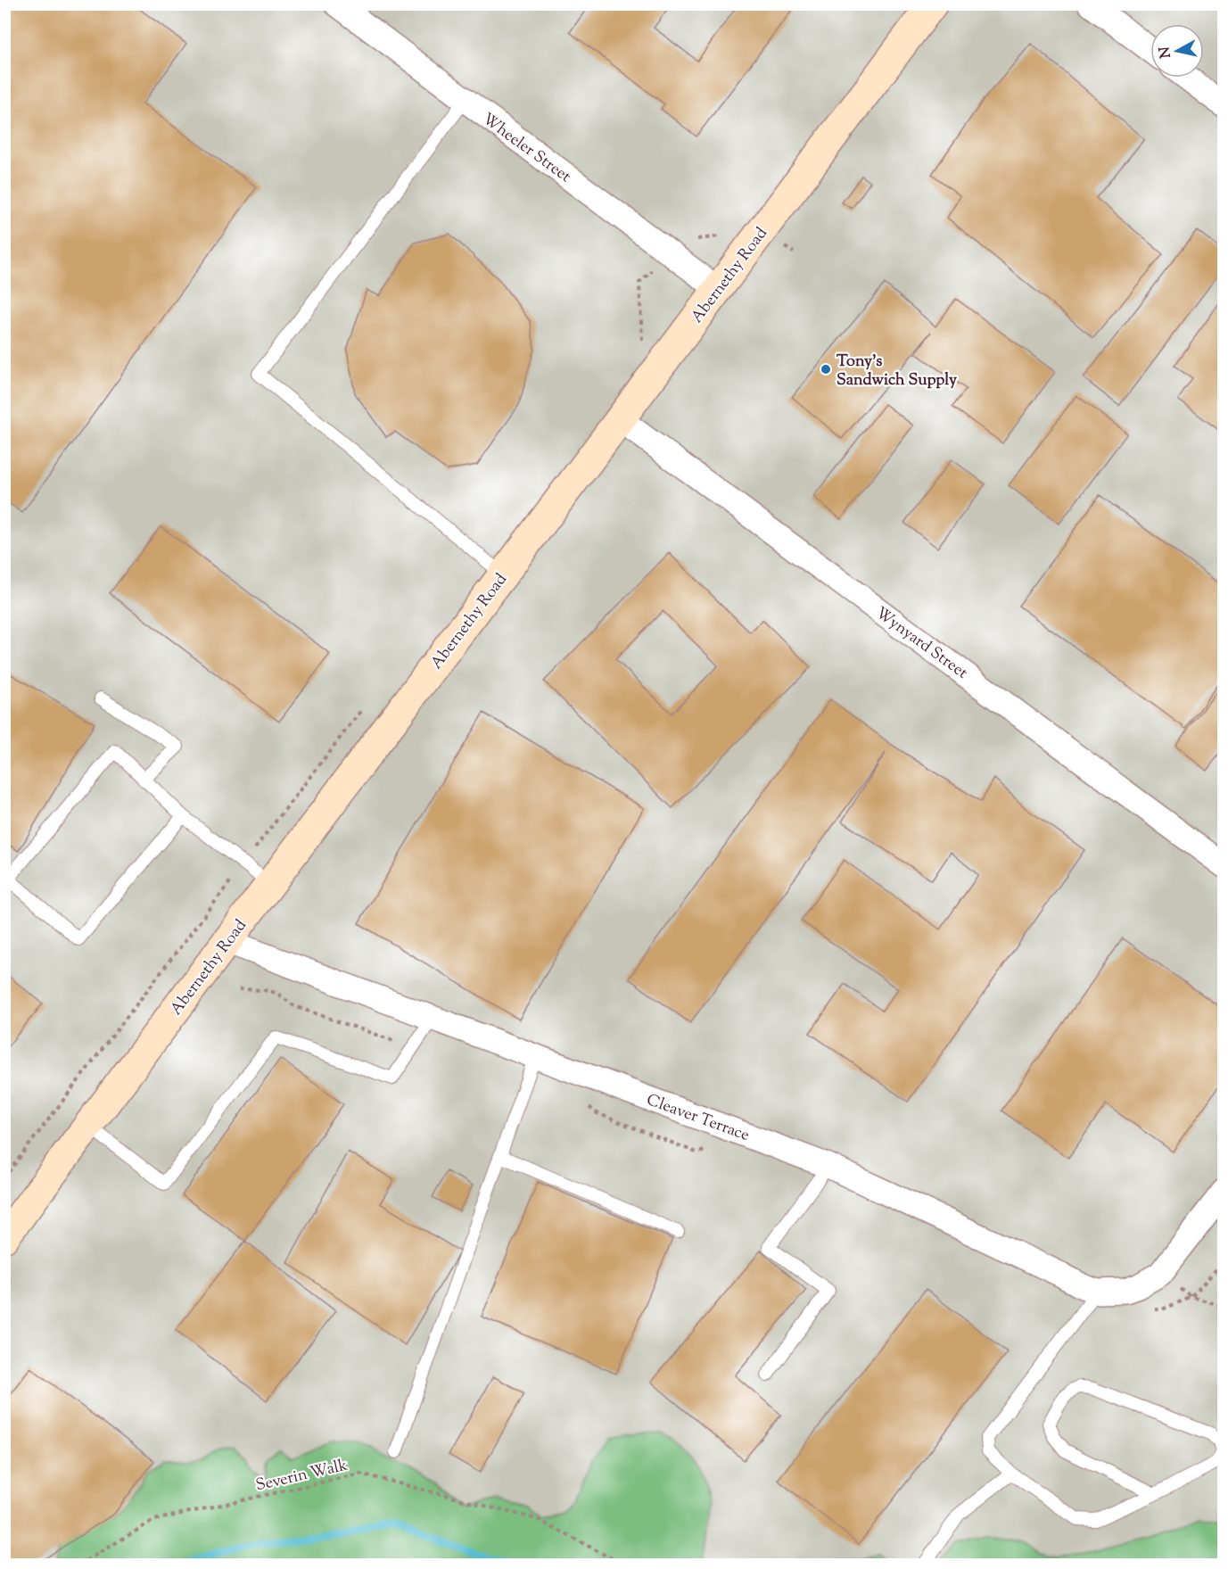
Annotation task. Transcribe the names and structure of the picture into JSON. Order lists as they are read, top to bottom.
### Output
{
  "streets": {
    "street": [
      "Wheeler Street",
      "Abernethy Road",
      "Wynyard Street",
      "Cleaver Terrace"
    ],
    "path": ["Severin Walk"]
  },
  "crossings": [
    ["Wheeler Street", "Abernethy Road"],
    ["Abernethy Road", "Wynyard Street"],
    ["Abernethy Road", "Cleaver Terrace"]
  ],
  "places": ["Tony's Sandwich Supply"],
  "north": "left"
}
